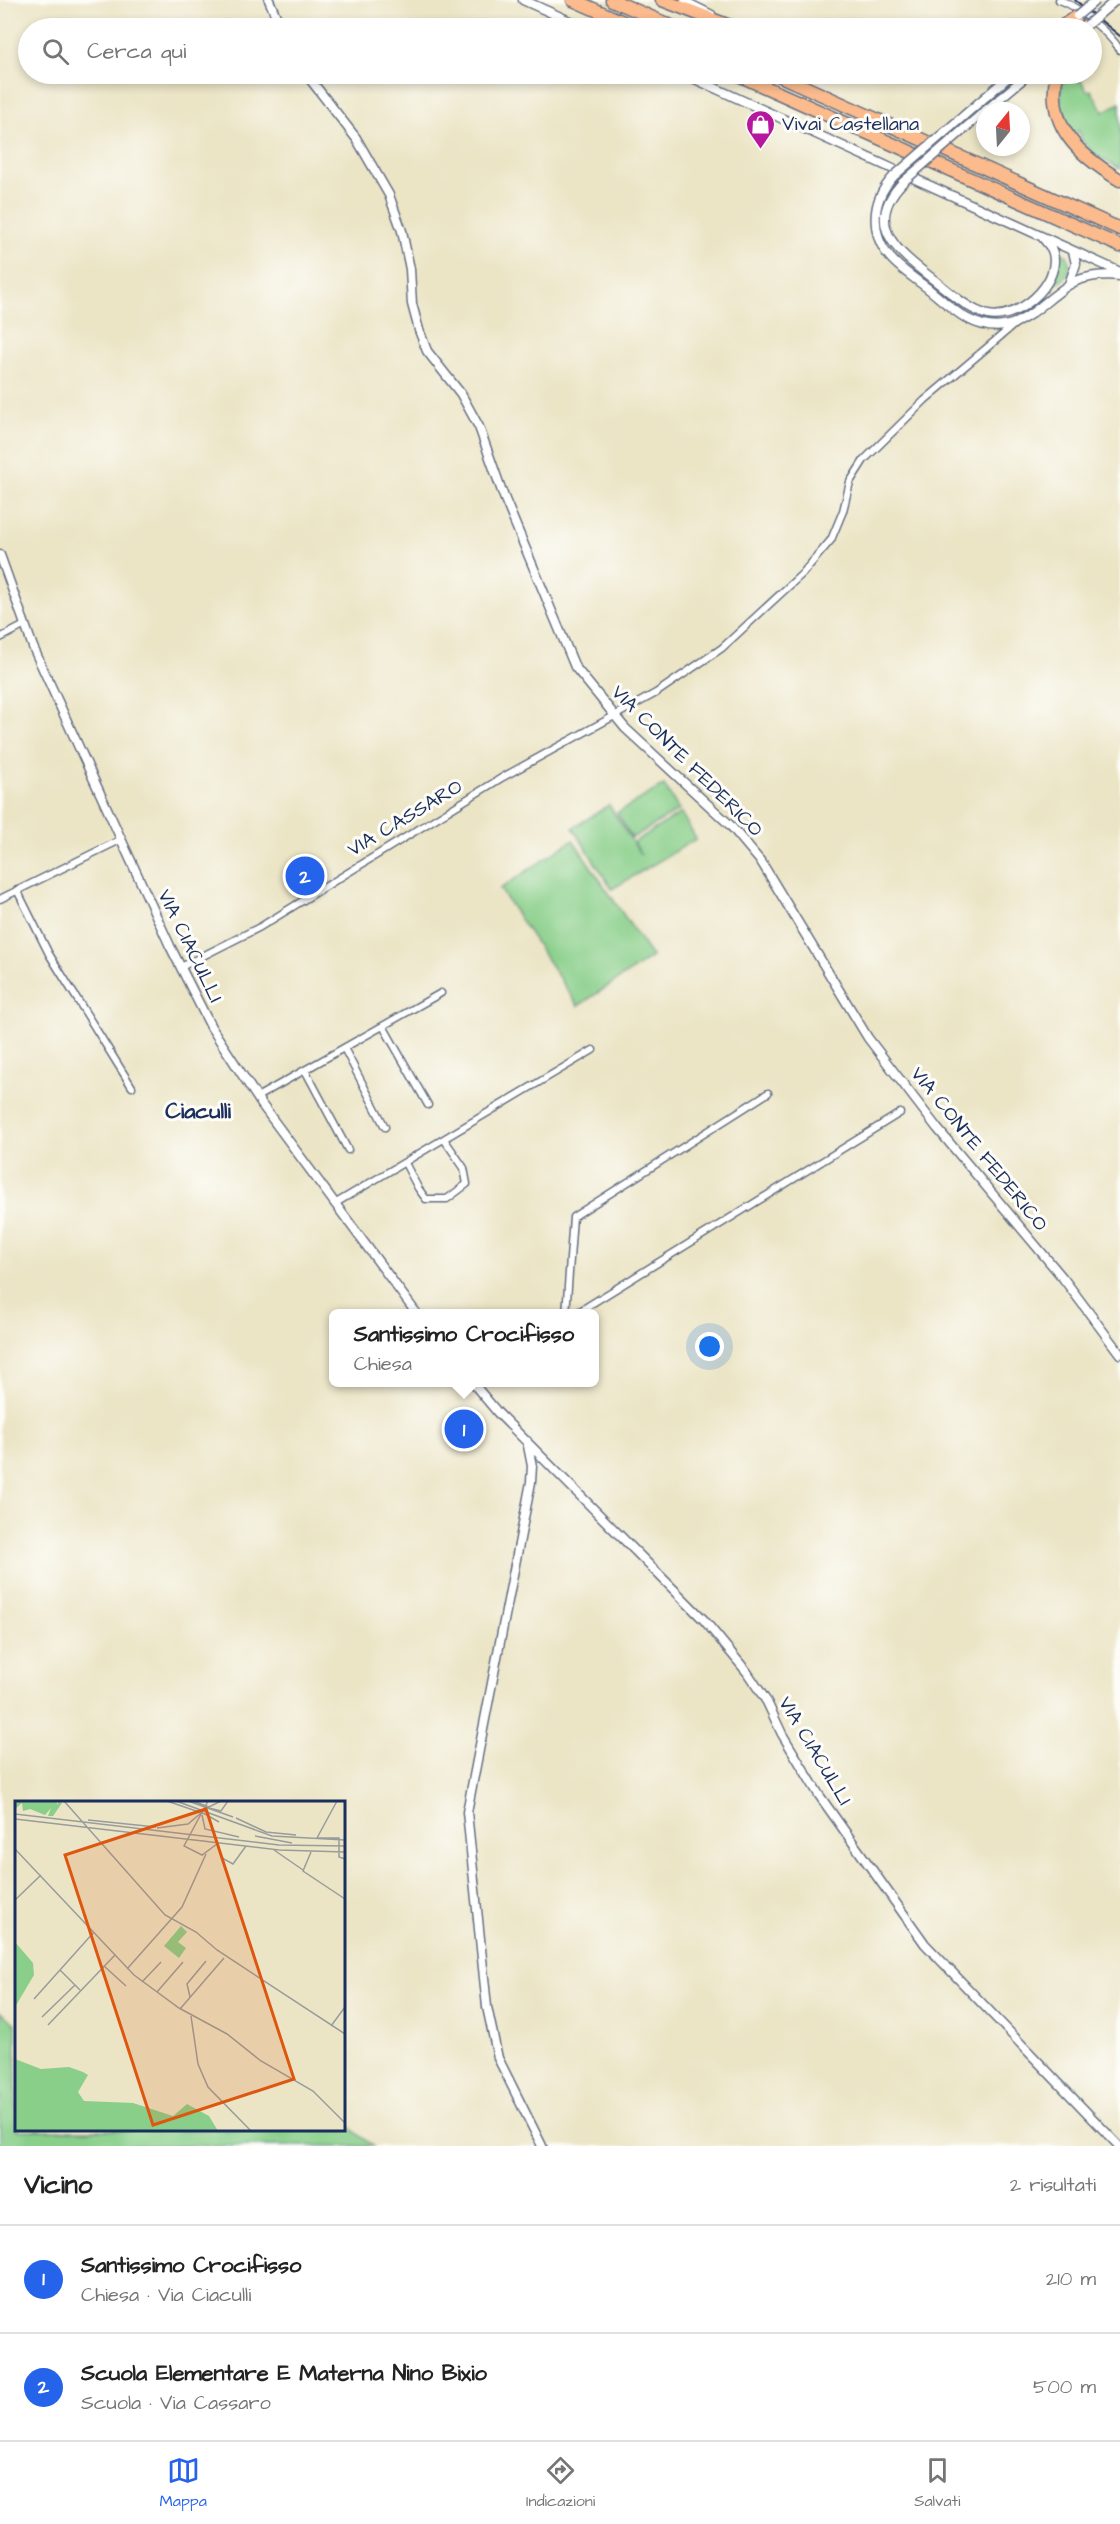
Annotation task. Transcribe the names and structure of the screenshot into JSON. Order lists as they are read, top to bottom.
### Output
{
  "streets": {
    "street": ["VIA CONTE FEDERICO", "VIA CASSARO", "VIA CIACULLI"]
  },
  "crossings": [
    ["VIA CONTE FEDERICO", "VIA CASSARO"],
    ["VIA CASSARO", "VIA CIACULLI"]
  ],
  "districts": ["Ciaculli"],
  "places": {
    "shop": ["Vivai Castellana"]
  },
  "north": "top",
  "page": {
    "search": "Cerca qui",
    "pins": ["2", "1"],
    "popup": ["Santissimo Crocifisso", "Chiesa"],
    "heading": ["Vicino", "2 risultati"],
    "list": [
      {
        "mark": "1",
        "name": "Santissimo Crocifisso",
        "note": "Chiesa · Via Ciaculli",
        "value": "210 m"
      },
      {
        "mark": "2",
        "name": "Scuola Elementare E Materna Nino Bixio",
        "note": "Scuola · Via Cassaro",
        "value": "500 m"
      }
    ],
    "nav": ["Mappa", "Indicazioni", "Salvati"]
  }
}
